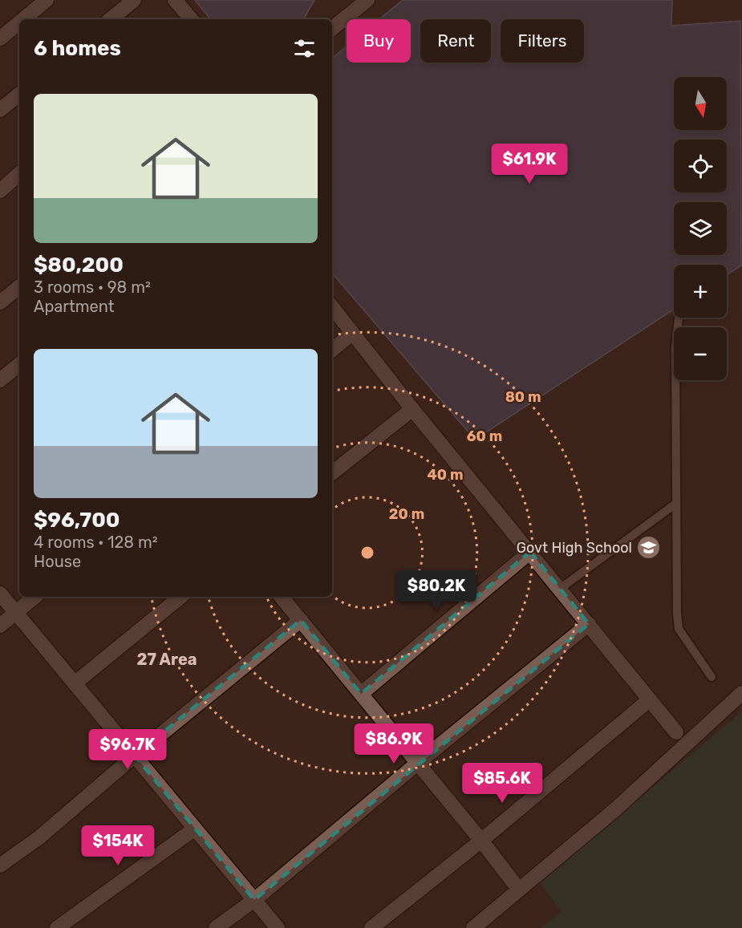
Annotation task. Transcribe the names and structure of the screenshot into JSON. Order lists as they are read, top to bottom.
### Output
{
  "districts": ["27 Area"],
  "places": {
    "school or university": ["Govt High School"]
  },
  "north": "bottom",
  "page": {
    "chip": ["Buy", "Rent", "Filters"],
    "heading": "6 homes",
    "map_buttons": ["+", "−"],
    "list": [
      {
        "name": "$80,200",
        "note": "3 rooms · 98 m² · Apartment"
      },
      {
        "name": "$96,700",
        "note": "4 rooms · 128 m² · House"
      }
    ],
    "price": [
      "$61.9K",
      "$80.2K",
      "$86.9K",
      "$96.7K",
      "$85.6K",
      "$154K"
    ]
  },
  "rings": [
    "80 m",
    "60 m",
    "40 m",
    "20 m"
  ]
}
